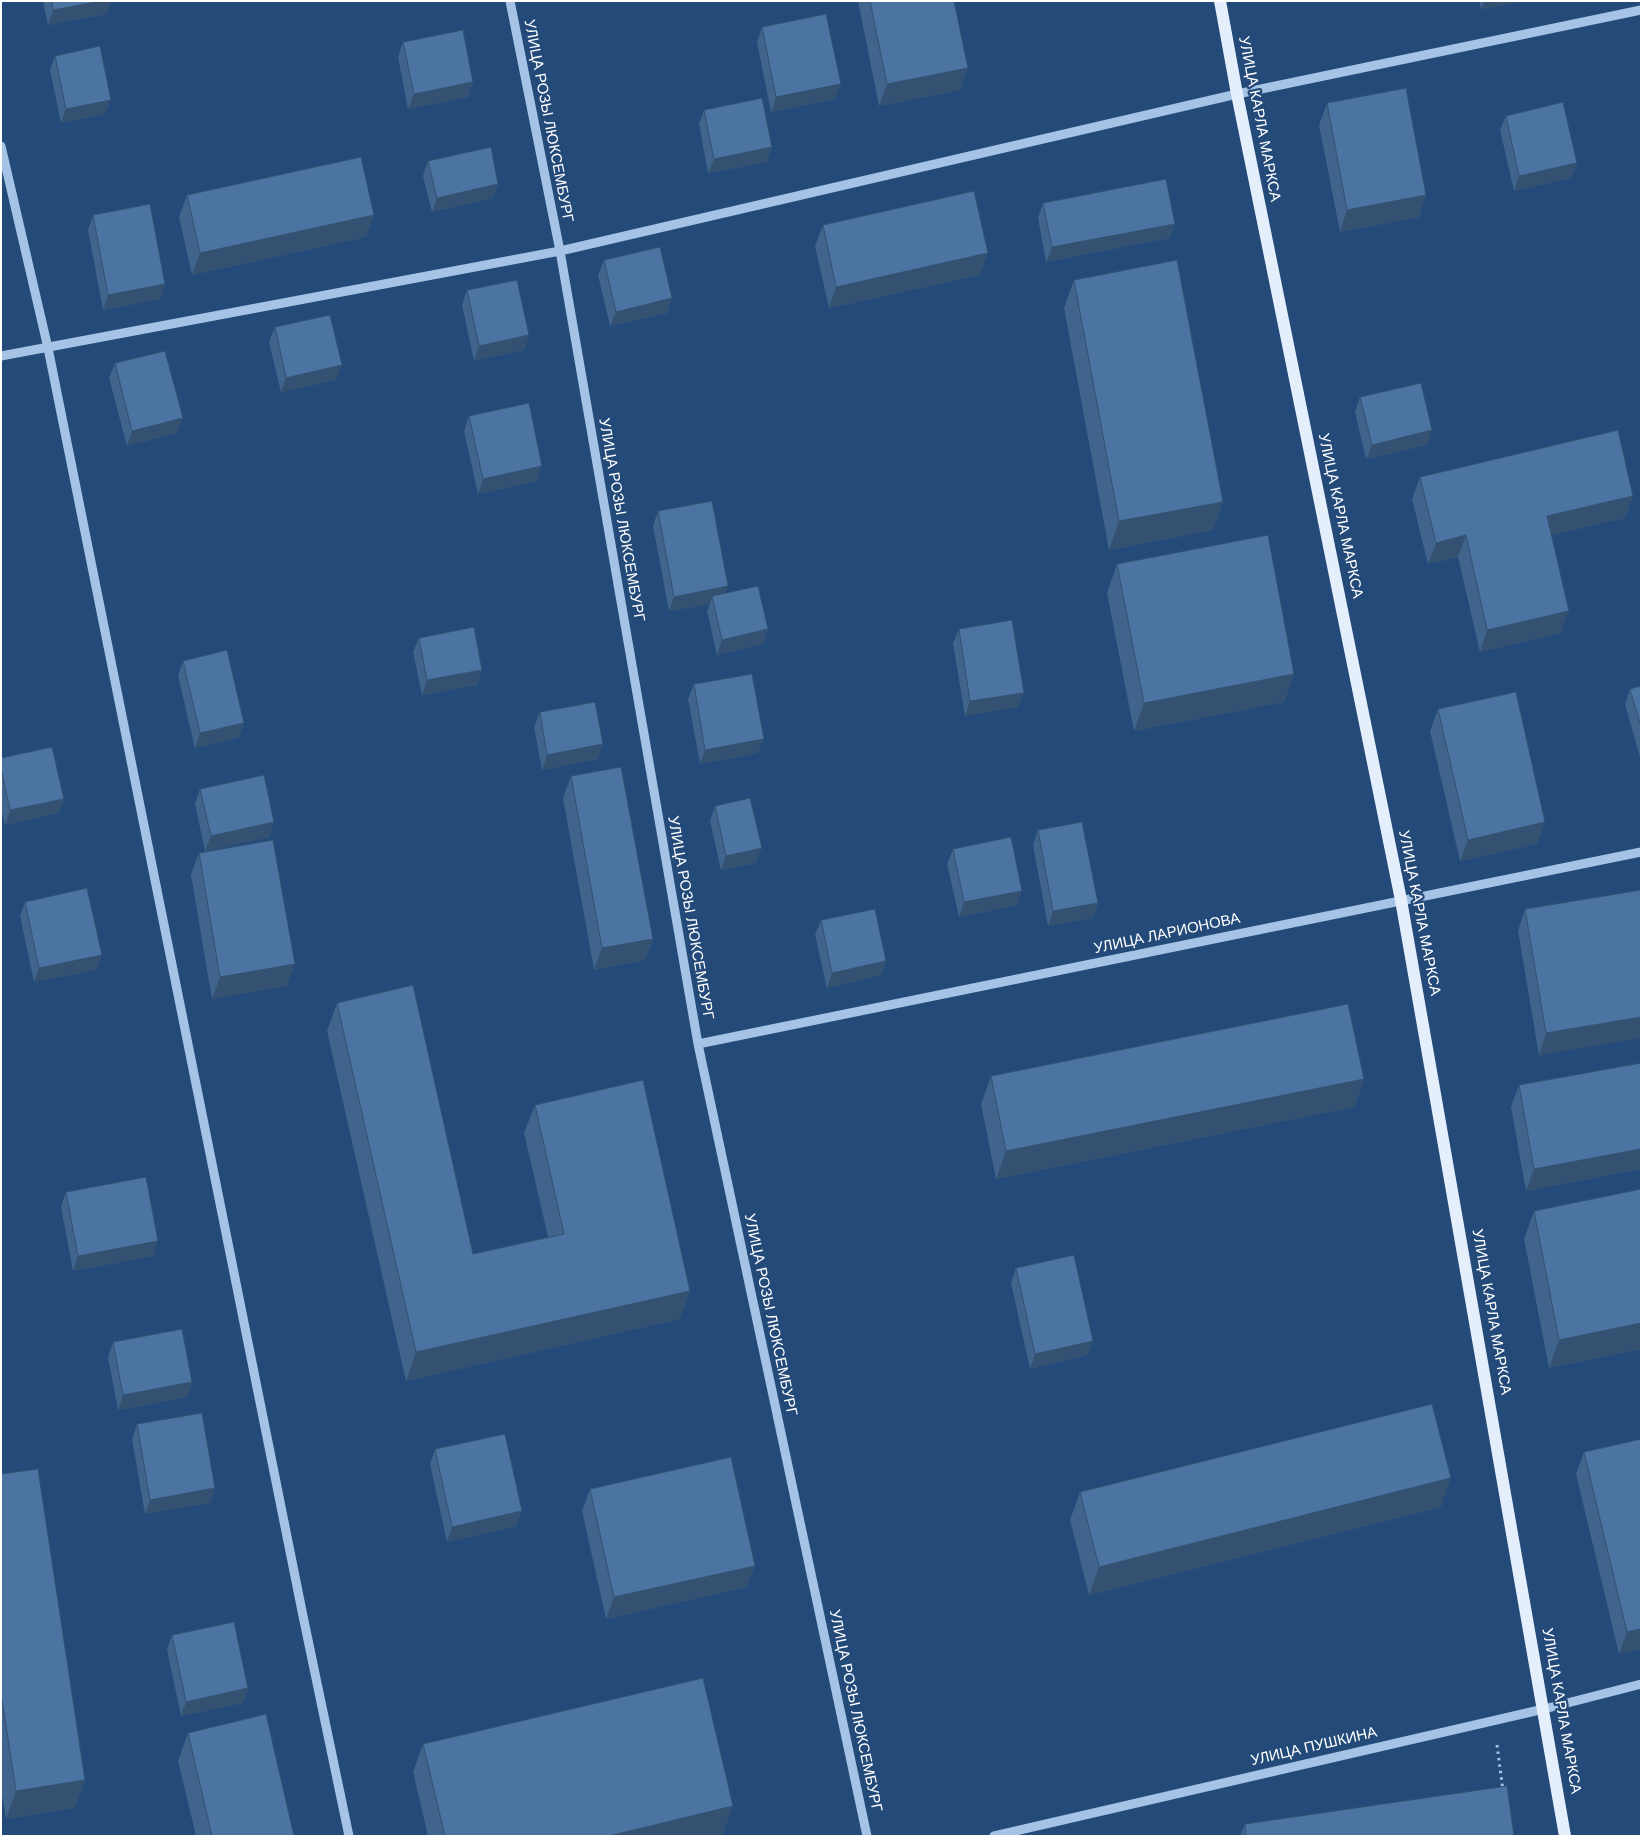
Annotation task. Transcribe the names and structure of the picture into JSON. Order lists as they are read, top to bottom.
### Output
{
  "streets": {
    "main road": ["УЛИЦА КАРЛА МАРКСА"],
    "street": ["УЛИЦА РОЗЫ ЛЮКСЕМБУРГ", "УЛИЦА ЛАРИОНОВА", "УЛИЦА ПУШКИНА"]
  },
  "crossings": [
    ["УЛИЦА КАРЛА МАРКСА", "УЛИЦА ЛАРИОНОВА"],
    ["УЛИЦА КАРЛА МАРКСА", "УЛИЦА ПУШКИНА"],
    ["УЛИЦА РОЗЫ ЛЮКСЕМБУРГ", "УЛИЦА ЛАРИОНОВА"]
  ]
}
